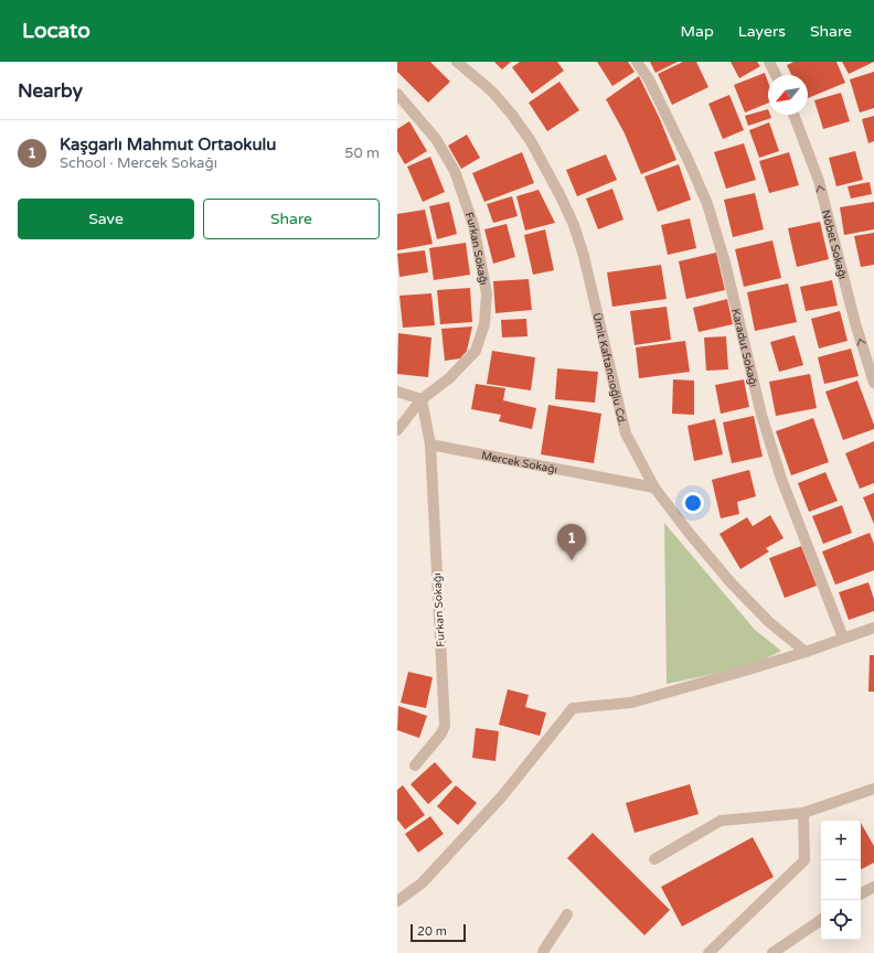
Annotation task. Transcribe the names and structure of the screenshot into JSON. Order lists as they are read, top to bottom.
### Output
{
  "streets": {
    "street": [
      "Nöbet Sokağı",
      "Furkan Sokağı",
      "Karadut Sokağı",
      "Ümit Kaftancıoğlu Cd.",
      "Mercek Sokağı"
    ]
  },
  "crossings": [
    ["Furkan Sokağı", "Mercek Sokağı"],
    ["Ümit Kaftancıoğlu Cd.", "Mercek Sokağı"]
  ],
  "one_way": ["Nöbet Sokağı"],
  "scale_bar": "20 m",
  "north": "bottom left",
  "page": {
    "header": "Locato",
    "nav": ["Map", "Layers", "Share"],
    "heading": "Nearby",
    "list": [
      {
        "mark": "1",
        "name": "Kaşgarlı Mahmut Ortaokulu",
        "note": "School · Mercek Sokağı",
        "value": "50 m"
      }
    ],
    "buttons": ["Save", "Share"],
    "pins": "1",
    "map_buttons": ["+", "−"],
    "scale": "20 m"
  }
}
